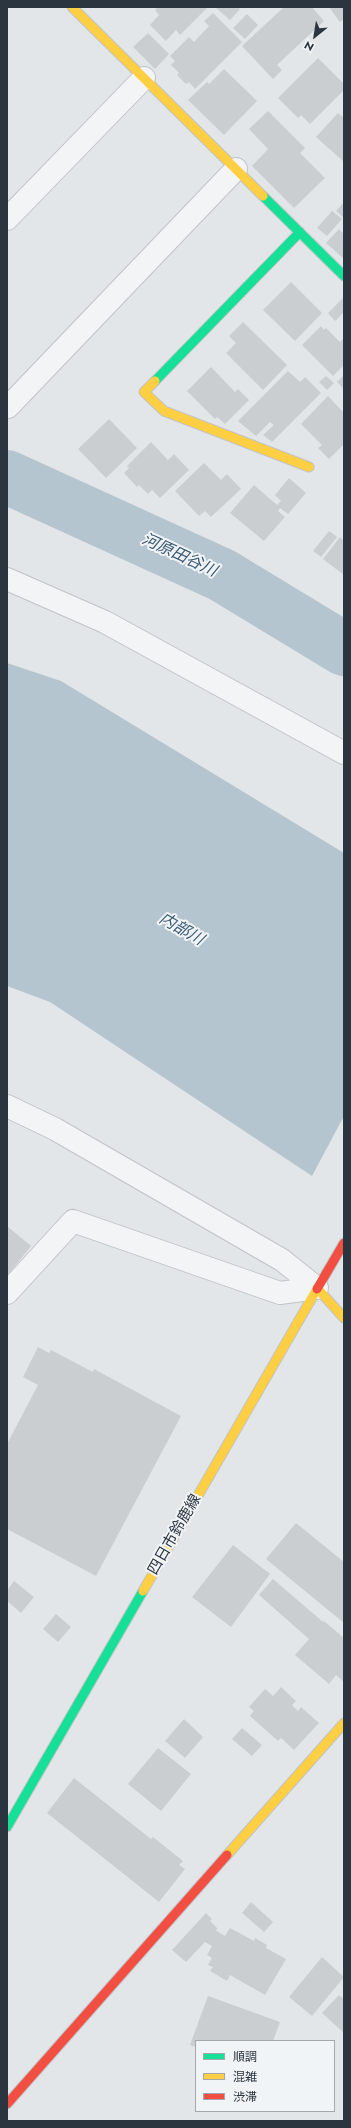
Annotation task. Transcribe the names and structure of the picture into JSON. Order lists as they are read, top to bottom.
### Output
{
  "streets": {
    "street": ["四日市鈴鹿線"]
  },
  "water": ["河原田谷川", "内部川"],
  "legend": ["順調", "混雑", "渋滞"],
  "north": "bottom left"
}
